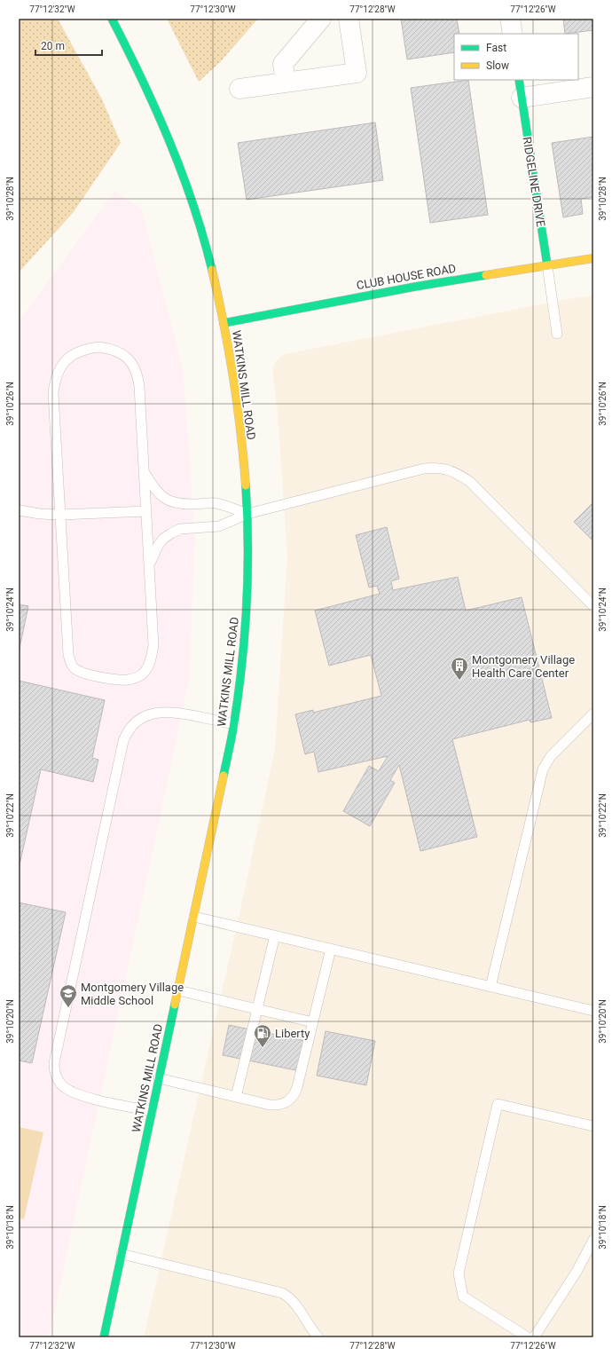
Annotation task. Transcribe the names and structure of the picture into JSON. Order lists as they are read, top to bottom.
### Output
{
  "streets": {
    "street": ["RIDGELINE DRIVE", "CLUB HOUSE ROAD", "WATKINS MILL ROAD"]
  },
  "crossings": [
    ["RIDGELINE DRIVE", "CLUB HOUSE ROAD"],
    ["CLUB HOUSE ROAD", "WATKINS MILL ROAD"]
  ],
  "places": {
    "building": ["Montgomery Village Health Care Center"],
    "school or university": ["Montgomery Village Middle School"],
    "fuel station": ["Liberty"]
  },
  "legend": ["Fast", "Slow"],
  "scale_bar": "20 m",
  "coordinates": [
    "77°12'32\"W",
    "77°12'30\"W",
    "77°12'28\"W",
    "77°12'26\"W",
    "39°10'28\"N",
    "39°10'26\"N",
    "39°10'24\"N",
    "39°10'22\"N",
    "39°10'20\"N",
    "39°10'18\"N"
  ]
}
